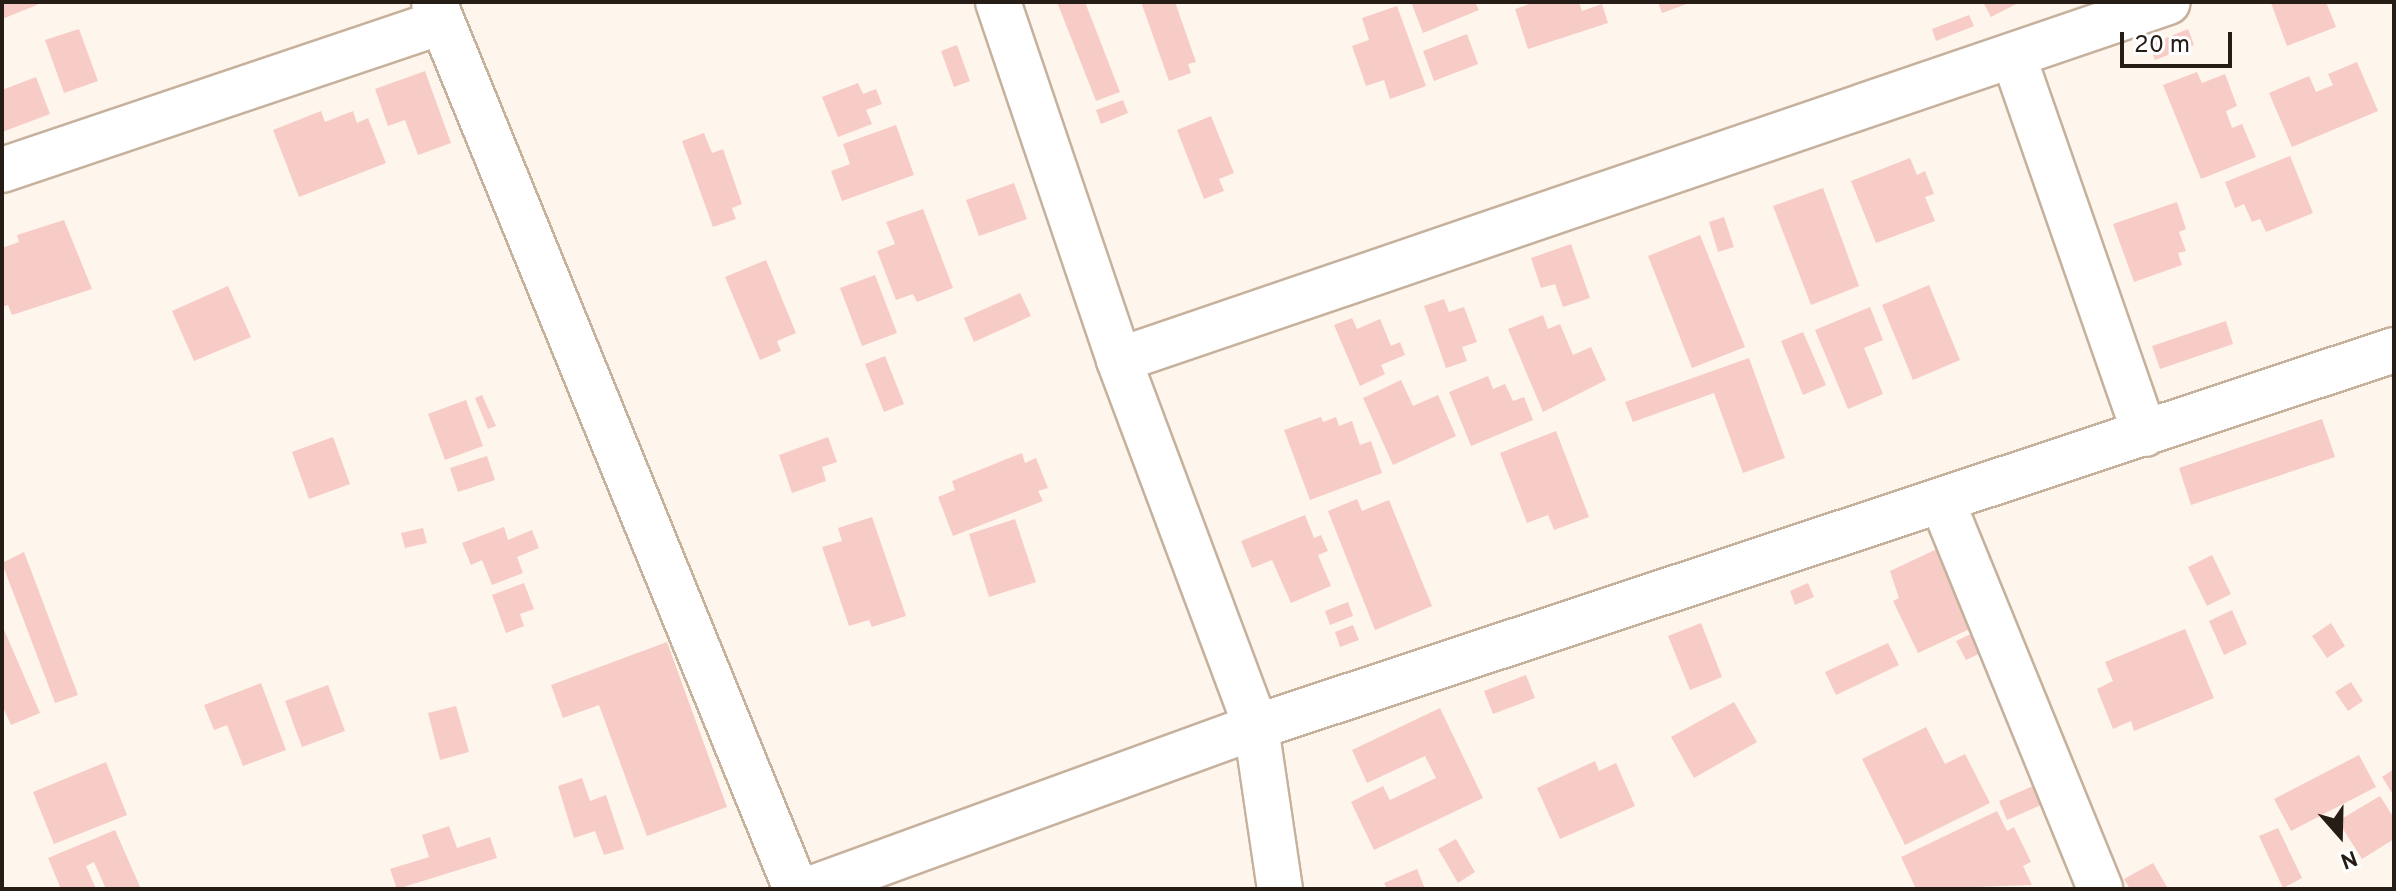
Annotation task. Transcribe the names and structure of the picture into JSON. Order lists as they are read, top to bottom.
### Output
{
  "scale_bar": "20 m",
  "north": "bottom"
}
